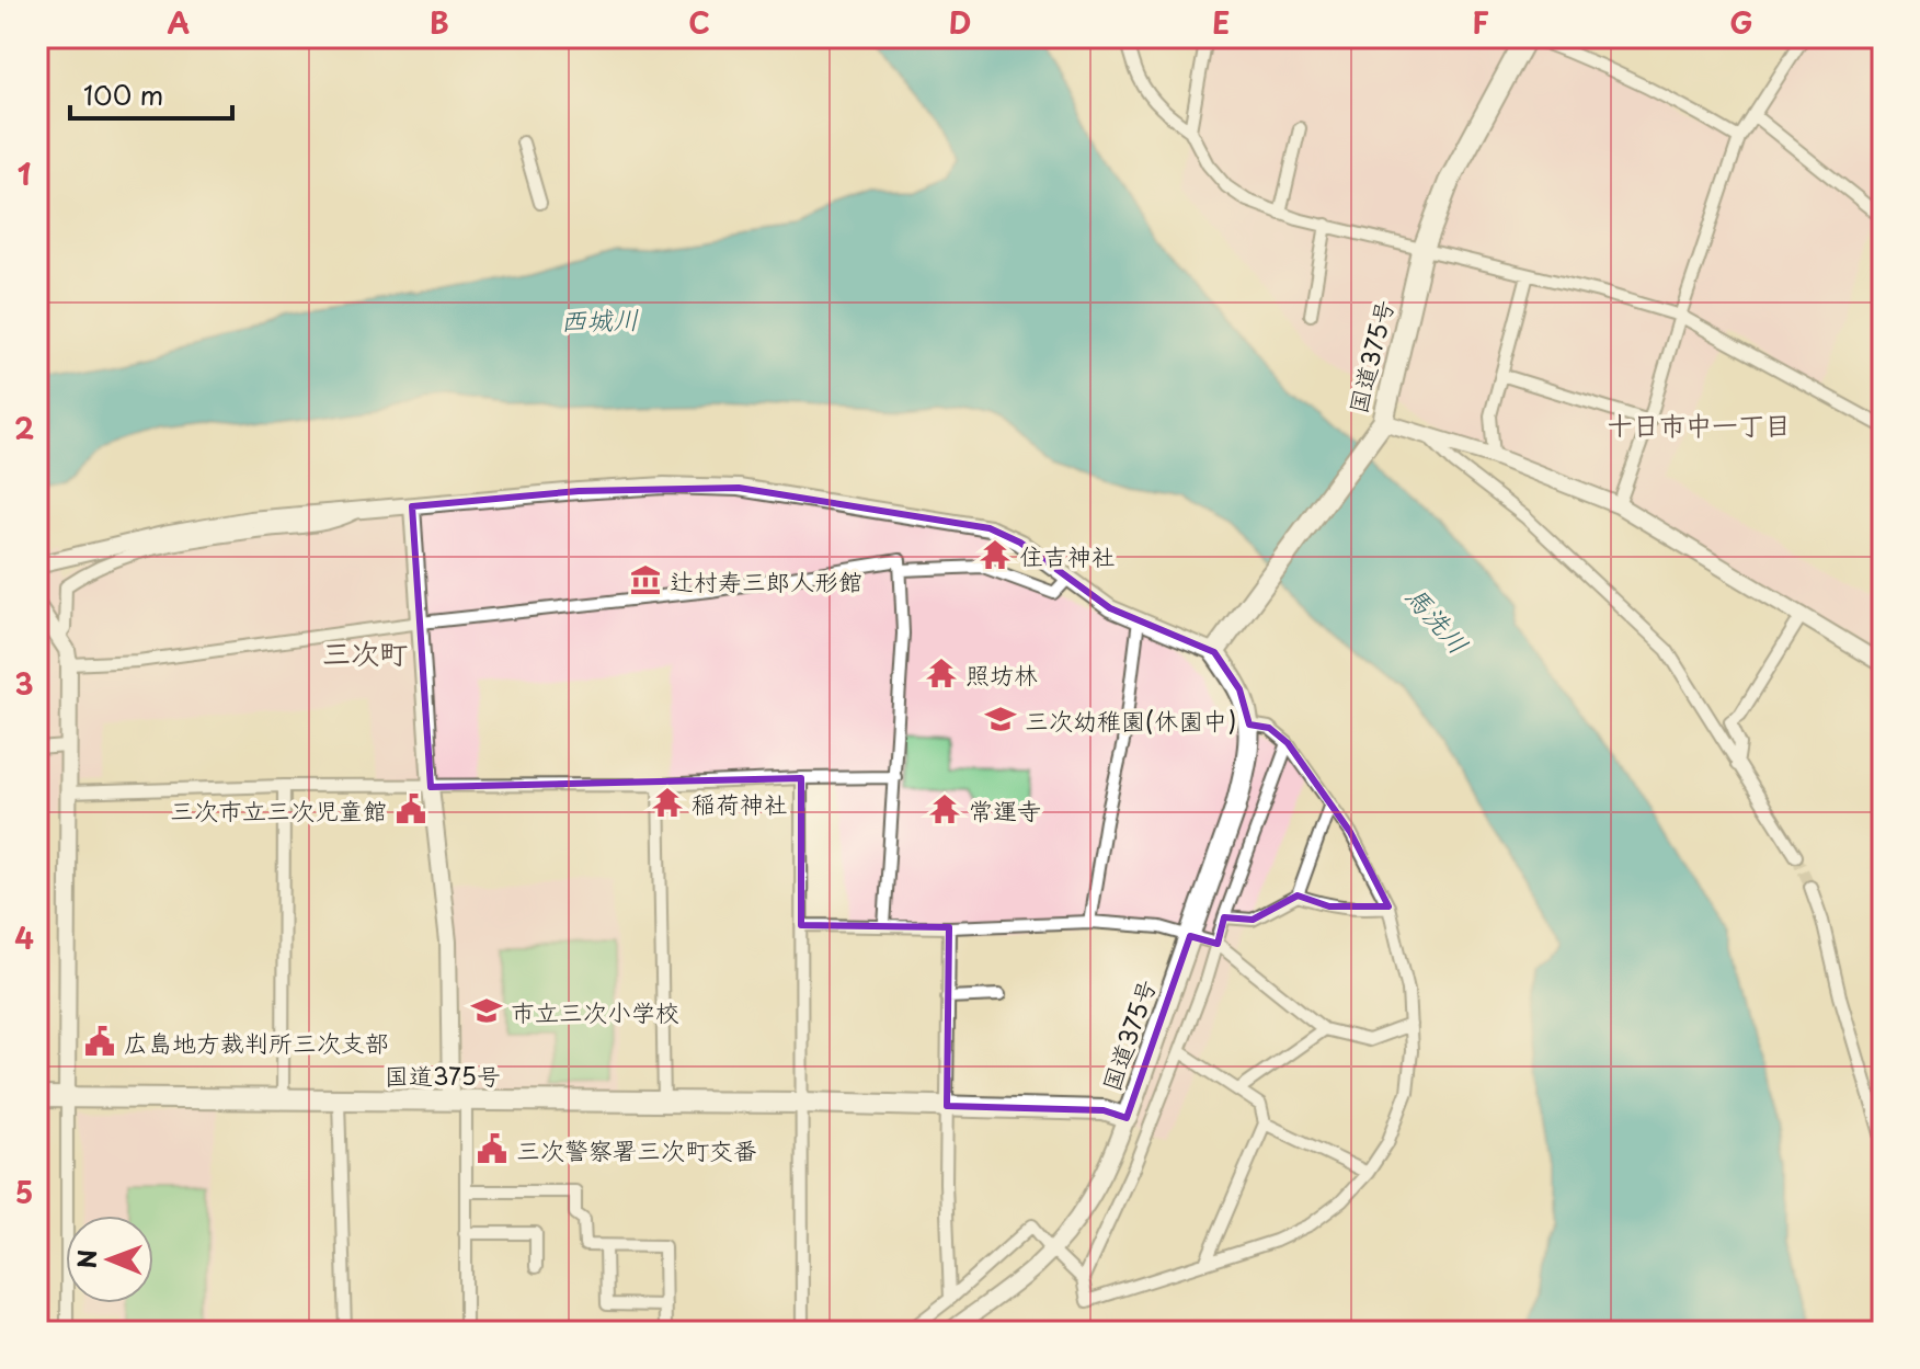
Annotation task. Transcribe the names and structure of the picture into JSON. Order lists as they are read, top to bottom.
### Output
{
  "streets": {
    "highway": ["国道375号"]
  },
  "districts": ["十日市中一丁目", "三次町"],
  "water": ["西城川", "馬洗川"],
  "places": {
    "temple": [
      "住吉神社",
      "照坊林",
      "稲荷神社",
      "常運寺"
    ],
    "museum": ["辻村寿三郎人形館"],
    "school or university": ["三次幼稚園(休園中)", "市立三次小学校"],
    "public building": ["三次市立三次児童館", "広島地方裁判所三次支部", "三次警察署三次町交番"]
  },
  "scale_bar": "100 m",
  "north": "left",
  "grid": {
    "columns": [
      "A",
      "B",
      "C",
      "D",
      "E",
      "F",
      "G"
    ],
    "rows": [
      "1",
      "2",
      "3",
      "4",
      "5"
    ]
  }
}
